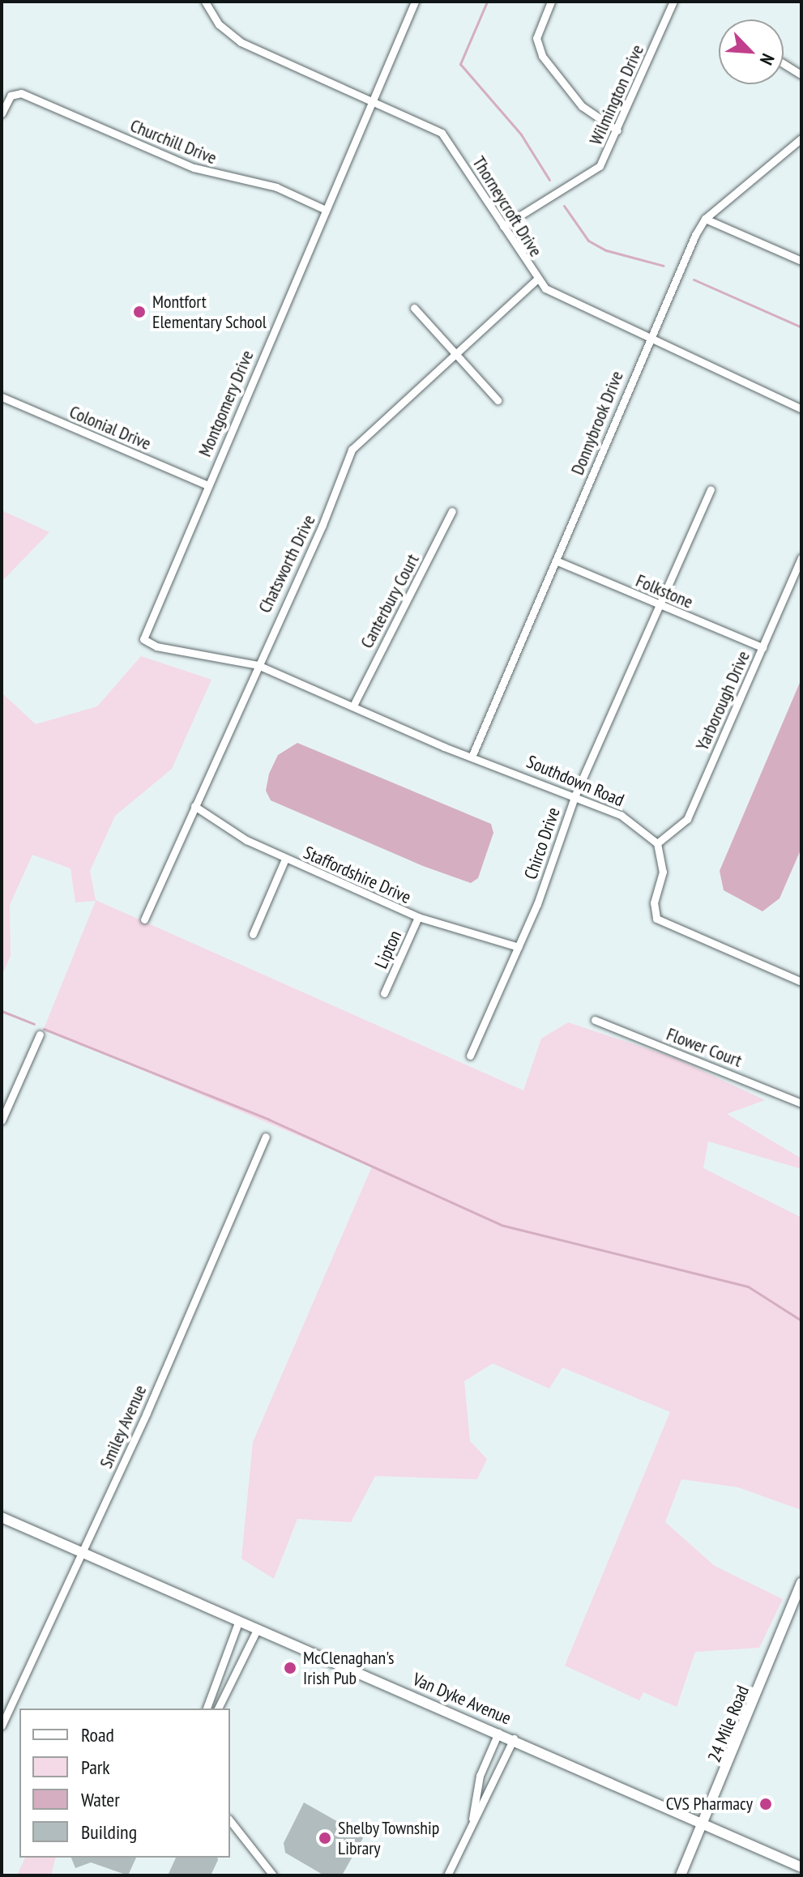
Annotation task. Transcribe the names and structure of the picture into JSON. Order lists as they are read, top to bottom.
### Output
{
  "streets": {
    "main road": ["Van Dyke Avenue", "24 Mile Road"],
    "street": [
      "Wilmington Drive",
      "Churchill Drive",
      "Thorneycroft Drive",
      "Montgomery Drive",
      "Donnybrook Drive",
      "Colonial Drive",
      "Chatsworth Drive",
      "Folkstone",
      "Canterbury Court",
      "Yarborough Drive",
      "Southdown Road",
      "Chirco Drive",
      "Staffordshire Drive",
      "Lipton",
      "Flower Court",
      "Smiley Avenue"
    ]
  },
  "crossings": [
    ["Wilmington Drive", "Thorneycroft Drive"],
    ["Churchill Drive", "Montgomery Drive"],
    ["Thorneycroft Drive", "Montgomery Drive"],
    ["Thorneycroft Drive", "Donnybrook Drive"],
    ["Thorneycroft Drive", "Chatsworth Drive"],
    ["Montgomery Drive", "Colonial Drive"],
    ["Montgomery Drive", "Southdown Road"],
    ["Donnybrook Drive", "Folkstone"],
    ["Donnybrook Drive", "Southdown Road"],
    ["Chatsworth Drive", "Southdown Road"],
    ["Chatsworth Drive", "Staffordshire Drive"],
    ["Folkstone", "Yarborough Drive"],
    ["Folkstone", "Chirco Drive"],
    ["Canterbury Court", "Southdown Road"],
    ["Yarborough Drive", "Southdown Road"],
    ["Southdown Road", "Chirco Drive"],
    ["Chirco Drive", "Staffordshire Drive"],
    ["Staffordshire Drive", "Lipton"],
    ["Smiley Avenue", "Van Dyke Avenue"],
    ["Van Dyke Avenue", "24 Mile Road"]
  ],
  "places": [
    "Montfort Elementary School",
    "McClenaghan's Irish Pub",
    "CVS Pharmacy",
    "Shelby Township Library"
  ],
  "legend": [
    "Road",
    "Park",
    "Water",
    "Building"
  ],
  "north": "bottom right"
}
